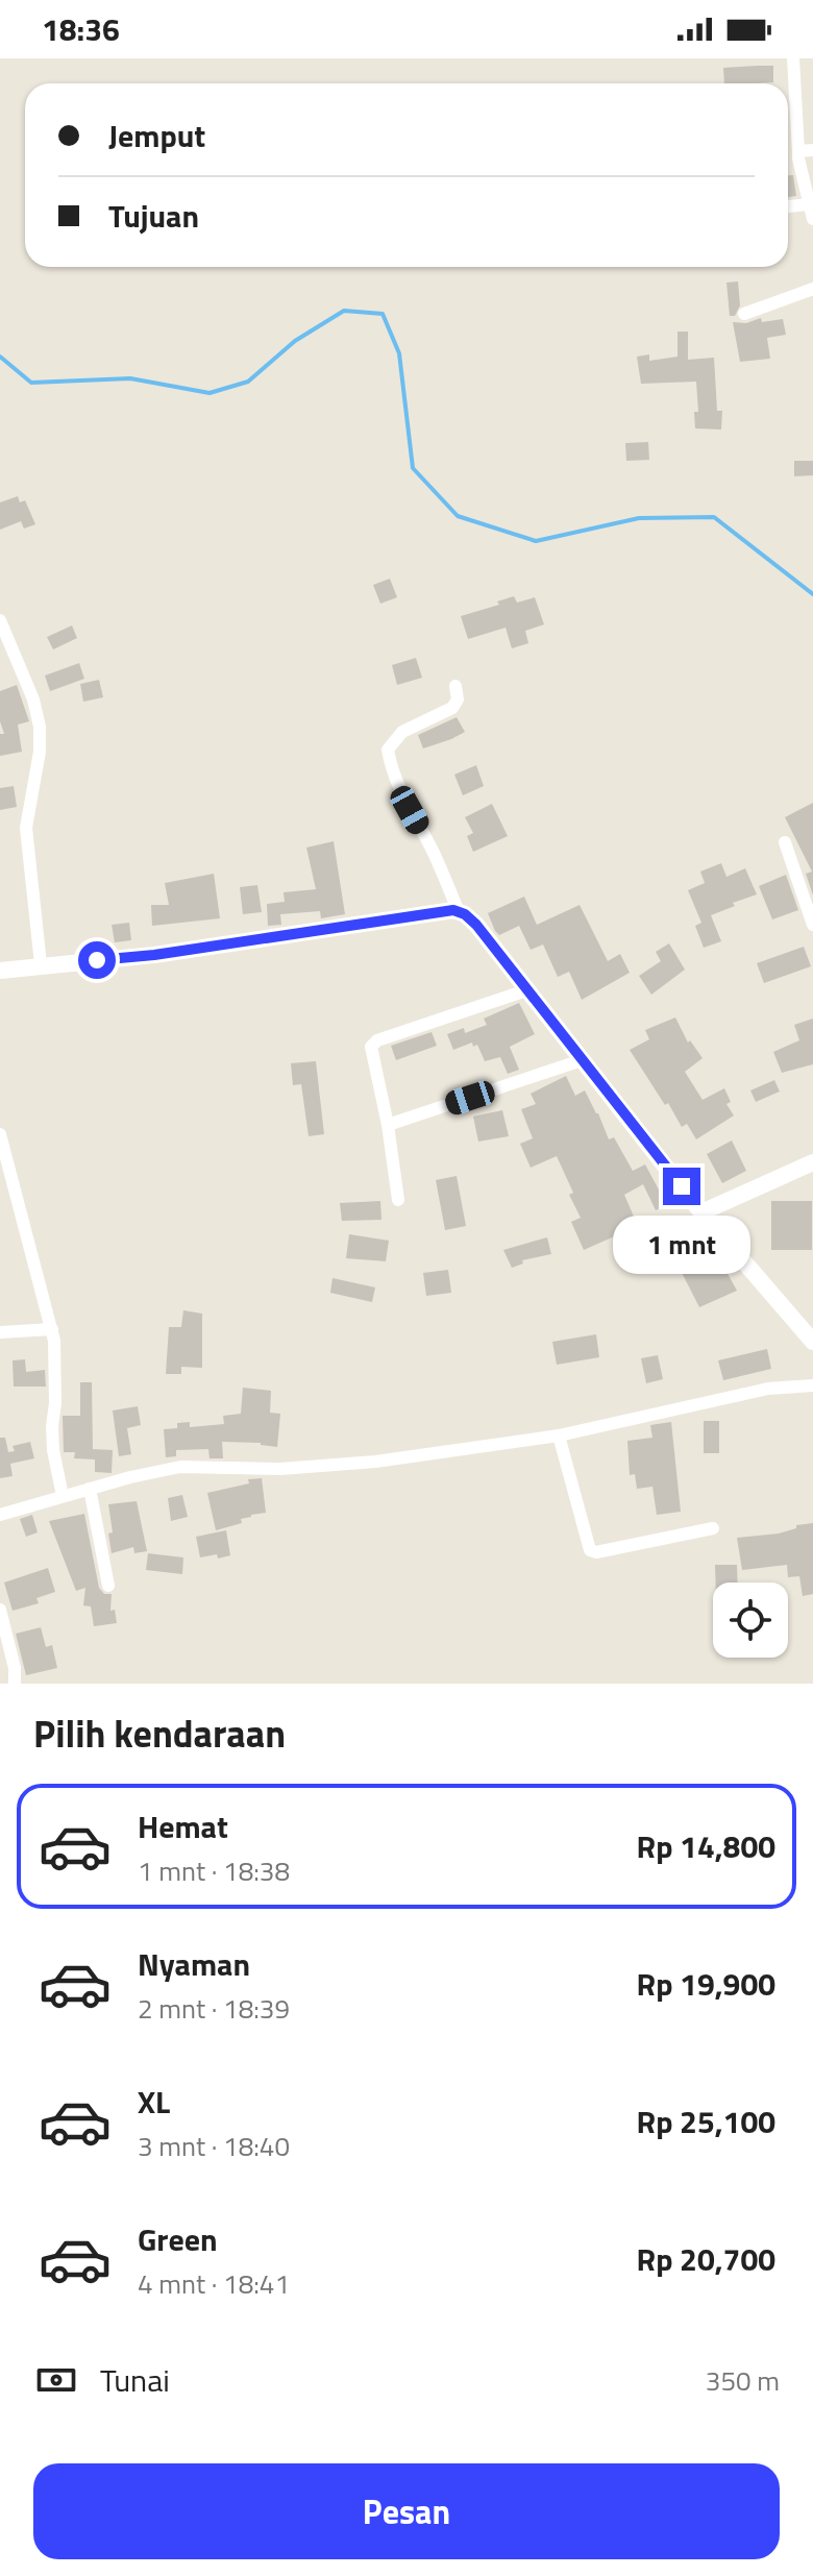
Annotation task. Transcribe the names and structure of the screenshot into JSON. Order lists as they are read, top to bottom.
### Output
{
  "page": {
    "status": "18:36",
    "banner": ["Jemput", "Tujuan"],
    "bubble": "1 mnt",
    "heading": "Pilih kendaraan",
    "list": [
      {
        "name": "Hemat",
        "note": "1 mnt · 18:38",
        "value": "Rp 14,800"
      },
      {
        "name": "Nyaman",
        "note": "2 mnt · 18:39",
        "value": "Rp 19,900"
      },
      {
        "name": "XL",
        "note": "3 mnt · 18:40",
        "value": "Rp 25,100"
      },
      {
        "name": "Green",
        "note": "4 mnt · 18:41",
        "value": "Rp 20,700"
      }
    ],
    "pay": ["Tunai", "350 m"],
    "buttons": "Pesan"
  }
}
